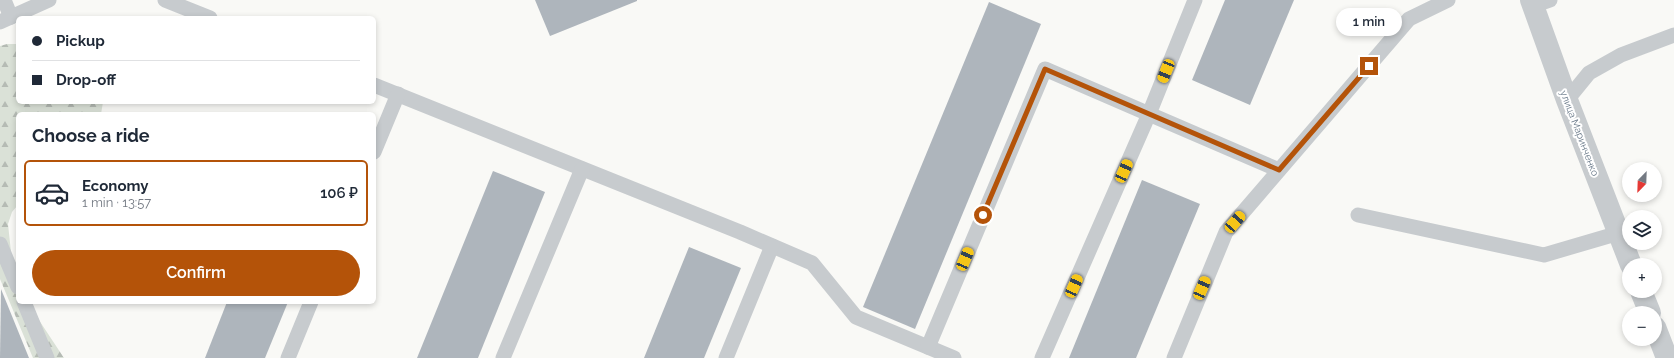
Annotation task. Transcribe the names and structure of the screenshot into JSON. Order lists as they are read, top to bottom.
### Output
{
  "streets": {
    "street": ["улица Маринченко"]
  },
  "north": "bottom left",
  "page": {
    "bubble": "1 min",
    "banner": ["Pickup", "Drop-off"],
    "heading": "Choose a ride",
    "list": [
      {
        "name": "Economy",
        "note": "1 min · 13:57",
        "value": "106 ₽"
      }
    ],
    "map_buttons": ["+", "−"],
    "buttons": "Confirm"
  }
}
